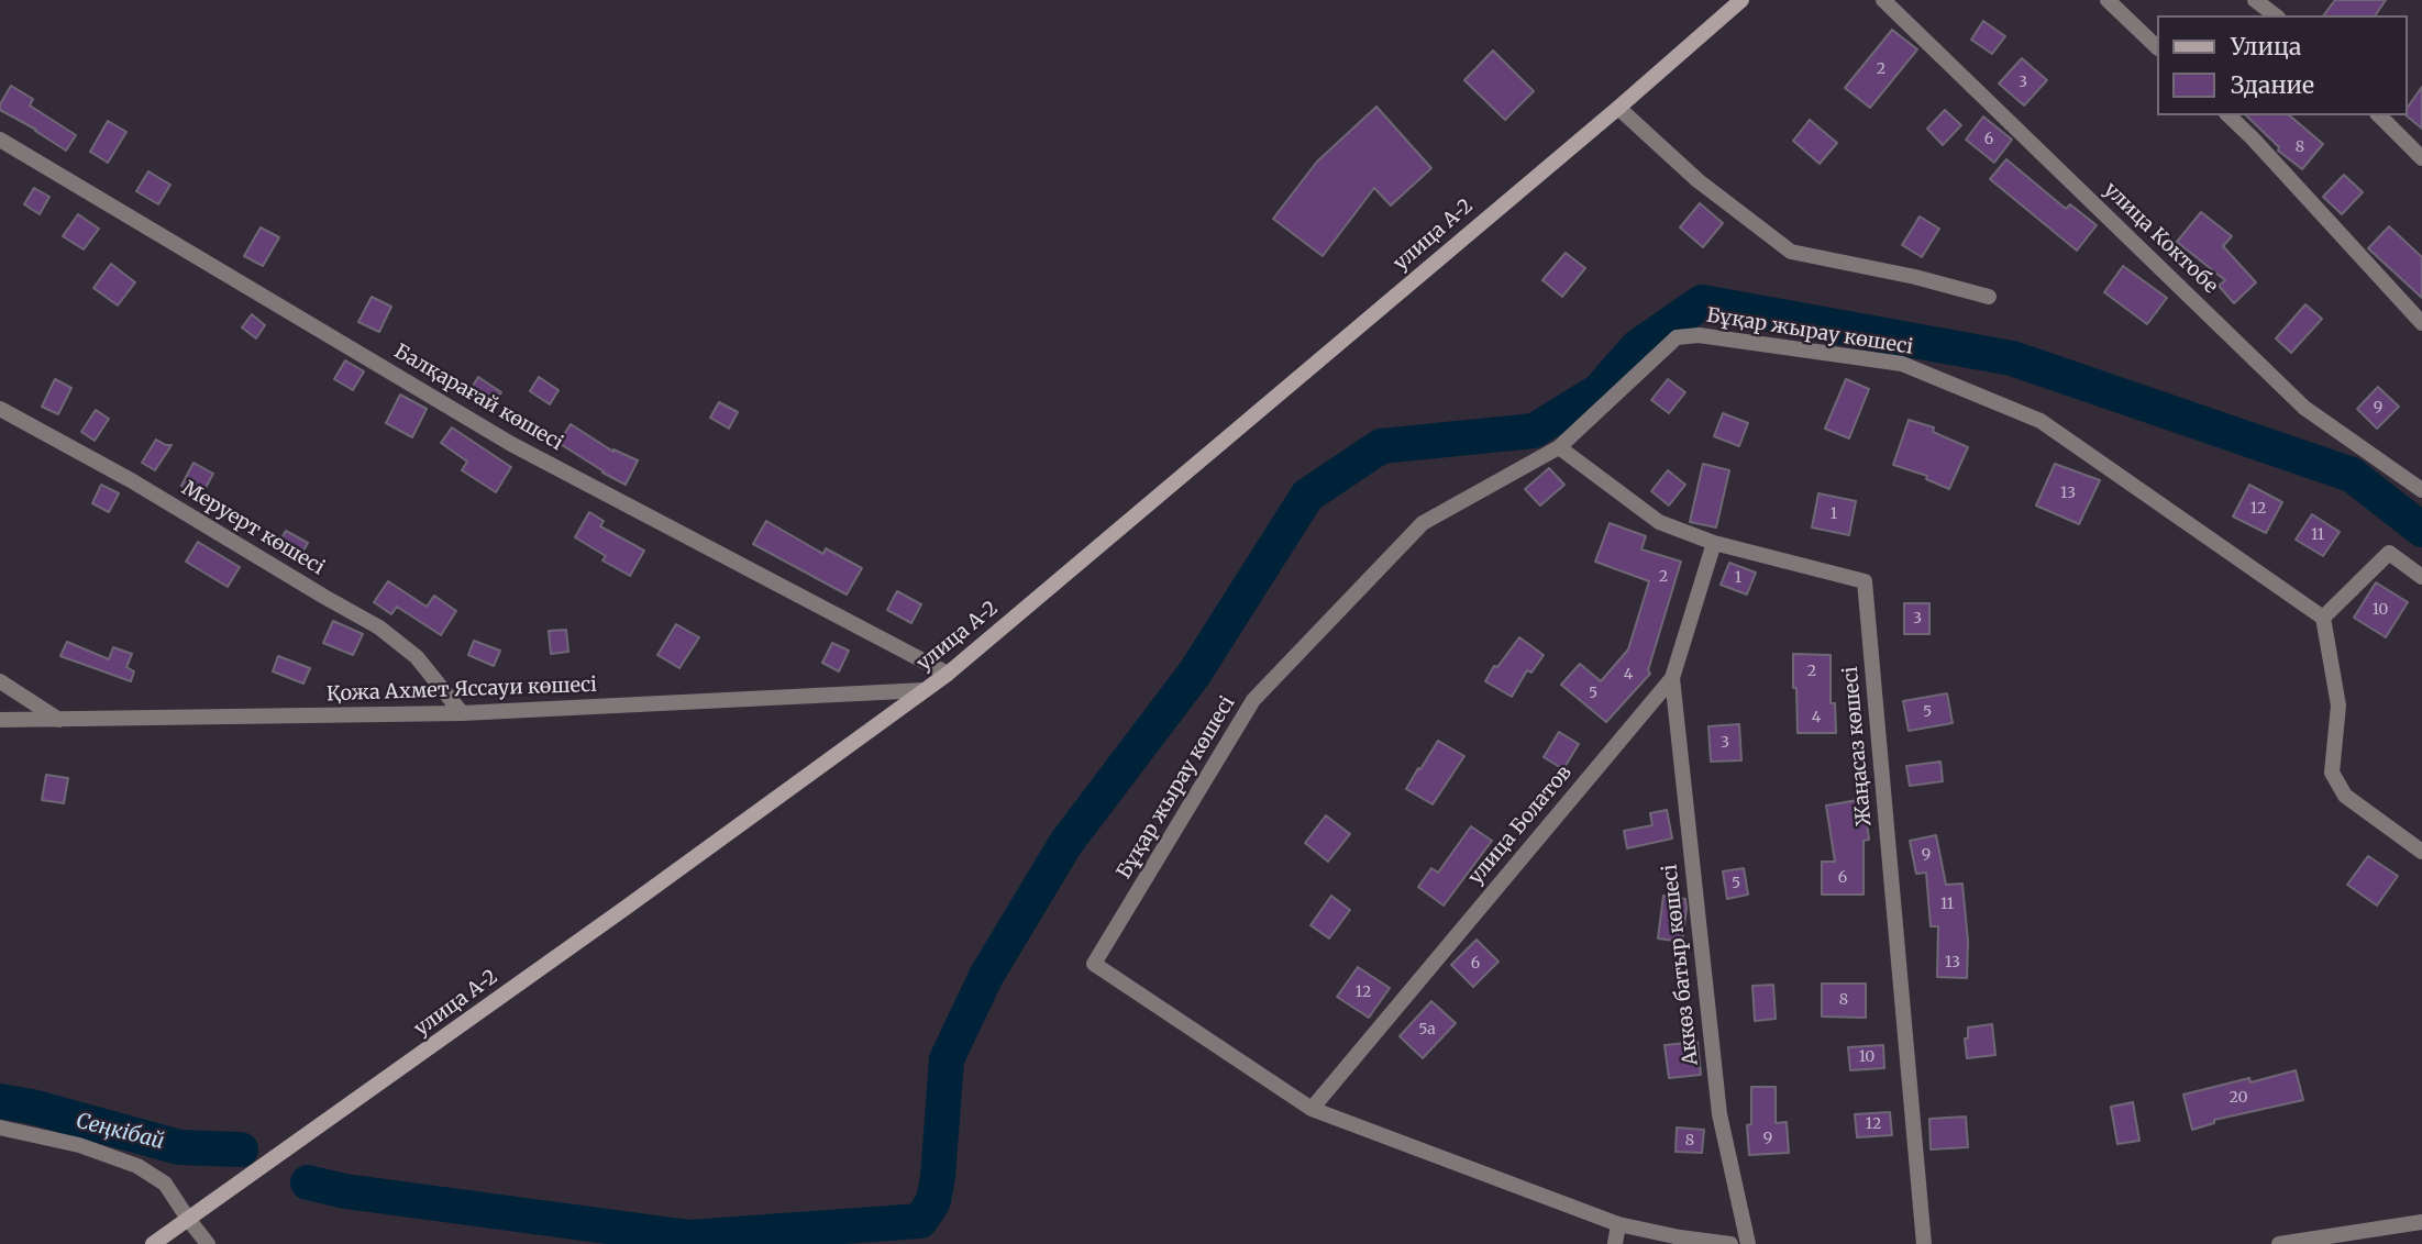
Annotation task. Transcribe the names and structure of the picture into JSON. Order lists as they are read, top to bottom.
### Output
{
  "streets": {
    "main road": ["улица А-2"],
    "street": [
      "улица Коктобе",
      "Бұқар жырау көшесі",
      "Балқарағай көшесі",
      "Меруерт көшесі",
      "Қожа Ахмет Яссауи көшесі",
      "Жаңасаз көшесі",
      "улица Болатов",
      "Аккөз батыр көшесі"
    ]
  },
  "crossings": [
    ["улица А-2", "Балқарағай көшесі"],
    ["улица А-2", "Қожа Ахмет Яссауи көшесі"],
    ["Бұқар жырау көшесі", "Жаңасаз көшесі"],
    ["Бұқар жырау көшесі", "улица Болатов"],
    ["Меруерт көшесі", "Қожа Ахмет Яссауи көшесі"],
    ["Жаңасаз көшесі", "улица Болатов"],
    ["улица Болатов", "Аккөз батыр көшесі"]
  ],
  "water": ["Сеңкібай"],
  "house_numbers": [
    "2",
    "3",
    "6",
    "8",
    "9",
    "13",
    "12",
    "1",
    "11",
    "2",
    "1",
    "10",
    "3",
    "2",
    "4",
    "5",
    "5",
    "4",
    "3",
    "9",
    "6",
    "5",
    "11",
    "13",
    "6",
    "12",
    "8",
    "5а",
    "10",
    "20",
    "12",
    "9",
    "8"
  ],
  "legend": ["Улица", "Здание"]
}
